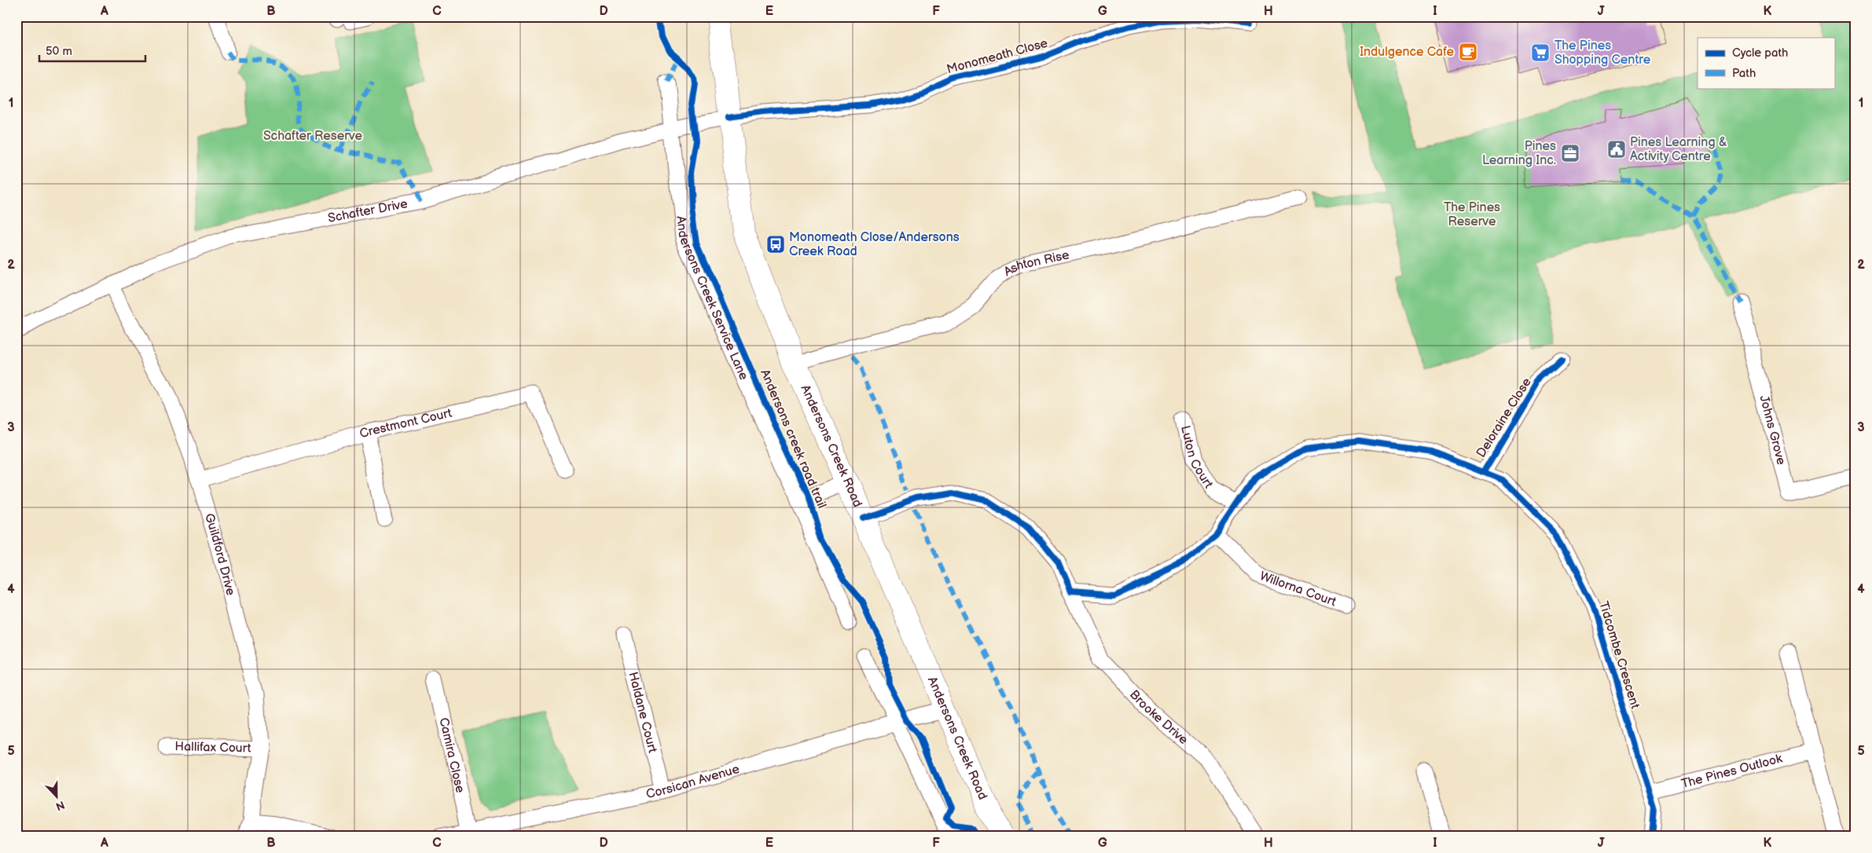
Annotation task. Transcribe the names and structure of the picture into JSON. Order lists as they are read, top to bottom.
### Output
{
  "streets": {
    "main road": ["Andersons Creek Road"],
    "street": [
      "Monomeath Close",
      "Schafter Drive",
      "Ashton Rise",
      "Andersons Creek Service Lane",
      "Deloraine Close",
      "Crestmont Court",
      "Johns Grove",
      "Luton Court",
      "Guildford Drive",
      "Willorna Court",
      "Tidcombe Crescent",
      "Haldane Court",
      "Brooke Drive",
      "Hallifax Court",
      "Camira Close",
      "The Pines Outlook",
      "Corsican Avenue"
    ],
    "cycle path": ["Andersons creek road trail"]
  },
  "crossings": [
    ["Monomeath Close", "Schafter Drive"],
    ["Monomeath Close", "Andersons Creek Road"],
    ["Schafter Drive", "Andersons Creek Service Lane"],
    ["Schafter Drive", "Andersons Creek Road"],
    ["Schafter Drive", "Guildford Drive"],
    ["Ashton Rise", "Andersons Creek Road"],
    ["Deloraine Close", "Tidcombe Crescent"],
    ["Crestmont Court", "Guildford Drive"],
    ["Andersons Creek Road", "Corsican Avenue"],
    ["Luton Court", "Tidcombe Crescent"],
    ["Guildford Drive", "Hallifax Court"],
    ["Willorna Court", "Tidcombe Crescent"],
    ["Tidcombe Crescent", "Brooke Drive"],
    ["Tidcombe Crescent", "The Pines Outlook"],
    ["Haldane Court", "Corsican Avenue"],
    ["Camira Close", "Corsican Avenue"]
  ],
  "parks": ["Schafter Reserve", "The Pines Reserve"],
  "places": {
    "cafe": ["Indulgence Cafe"],
    "supermarket": ["The Pines Shopping Centre"],
    "public building": ["Pines Learning & Activity Centre"],
    "office": ["Pines Learning Inc."],
    "bus stop": ["Monomeath Close/Andersons Creek Road"]
  },
  "legend": ["Cycle path", "Path"],
  "scale_bar": "50 m",
  "north": "bottom",
  "grid": {
    "columns": [
      "A",
      "B",
      "C",
      "D",
      "E",
      "F",
      "G",
      "H",
      "I",
      "J",
      "K"
    ],
    "rows": [
      "1",
      "2",
      "3",
      "4",
      "5"
    ]
  }
}
